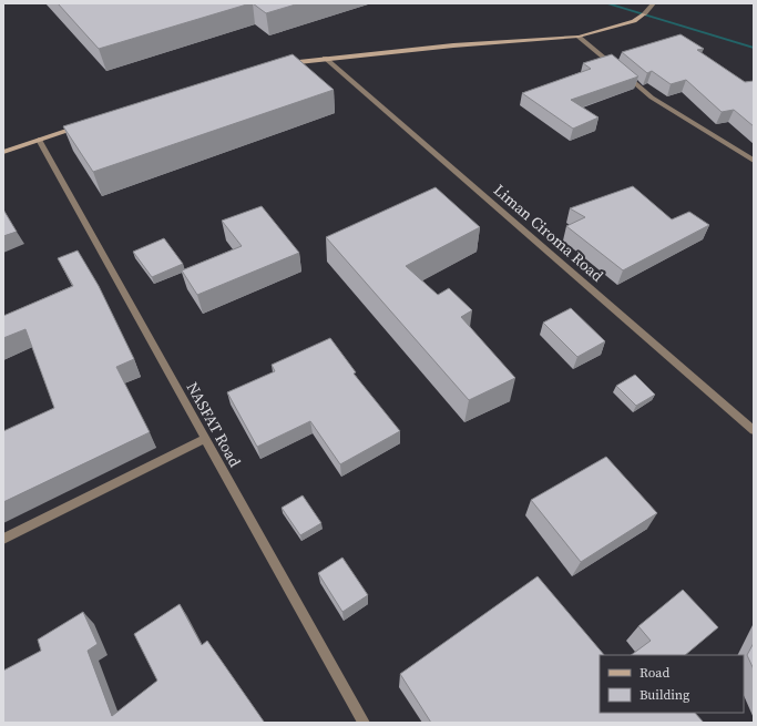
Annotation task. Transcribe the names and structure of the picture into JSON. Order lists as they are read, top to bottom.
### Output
{
  "streets": {
    "street": ["Liman Ciroma Road", "NASFAT Road"]
  },
  "legend": ["Road", "Building"]
}
